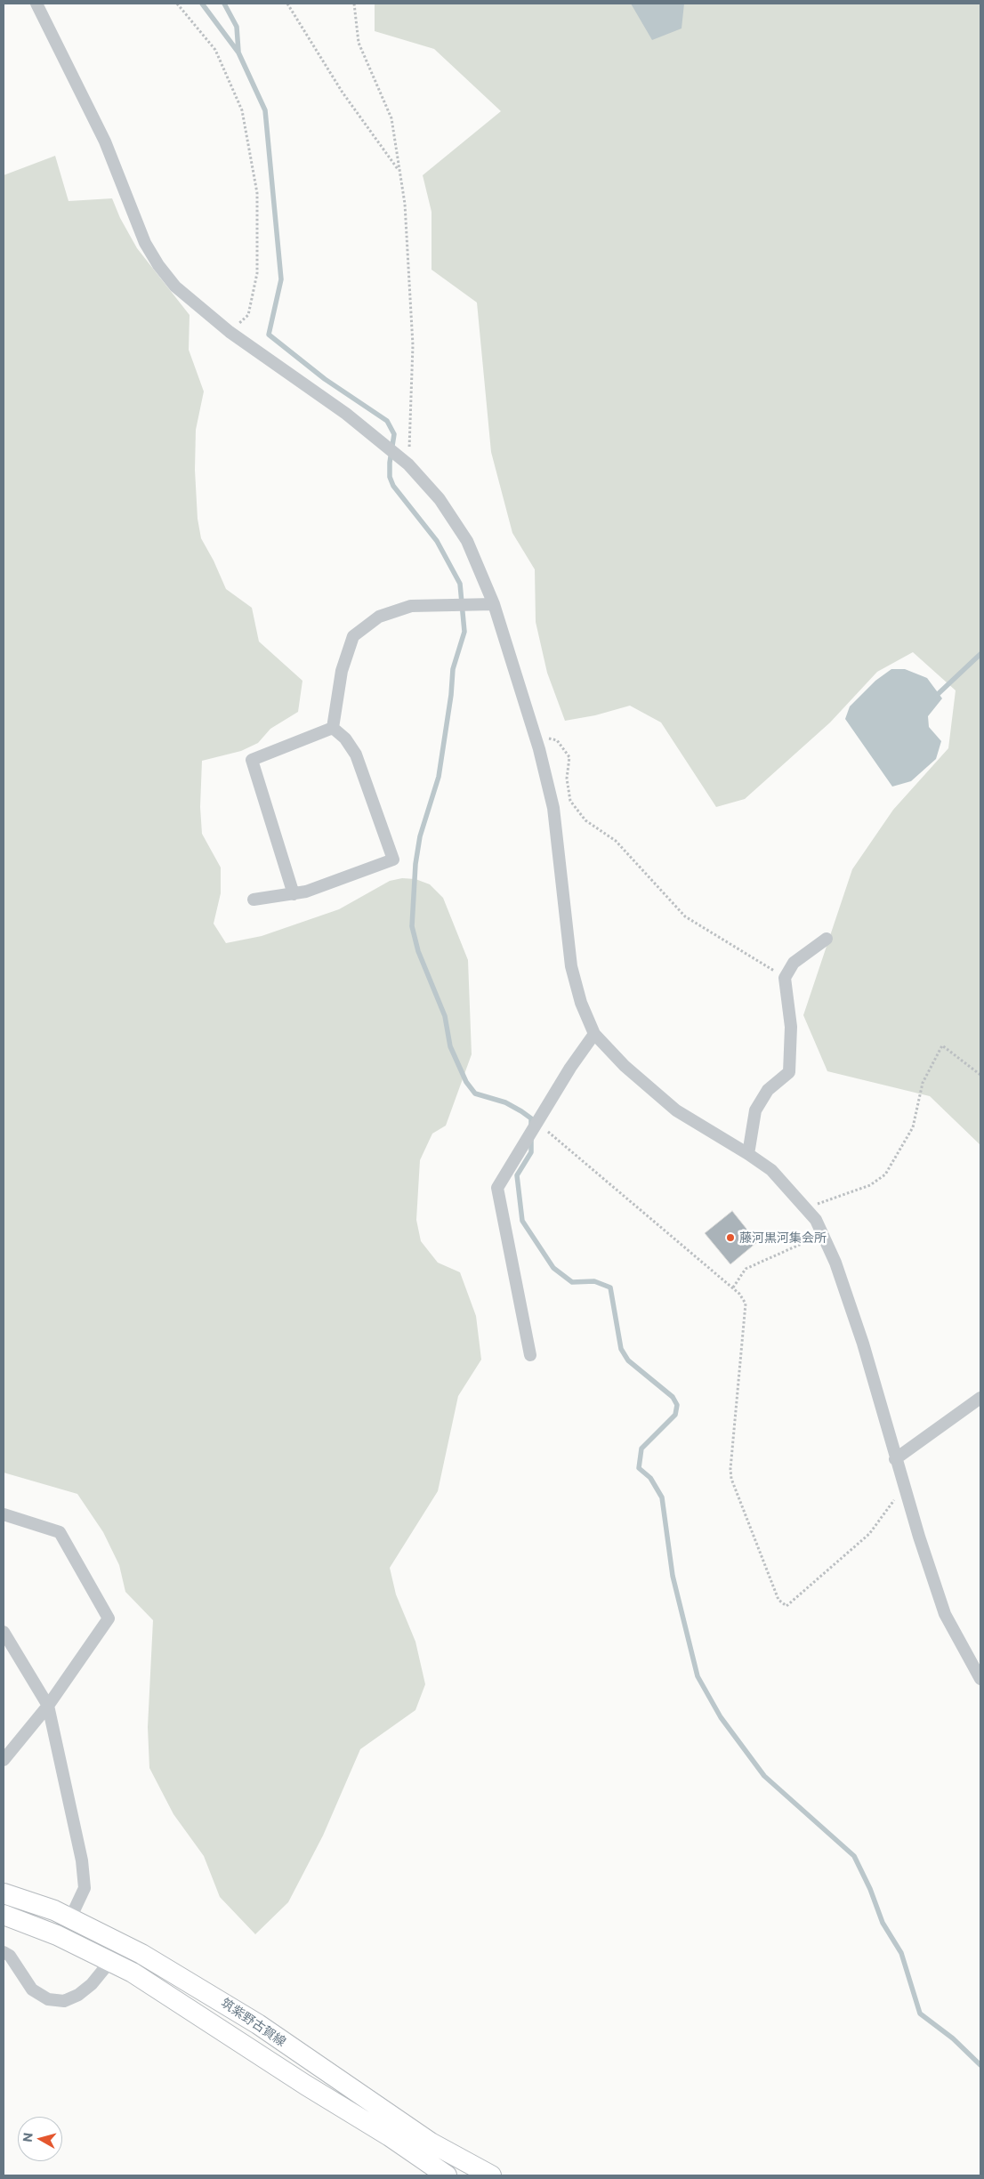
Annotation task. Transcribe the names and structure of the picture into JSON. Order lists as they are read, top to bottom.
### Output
{
  "streets": {
    "main road": ["筑紫野古賀線"]
  },
  "places": ["藤河黒河集会所"],
  "north": "left"
}
